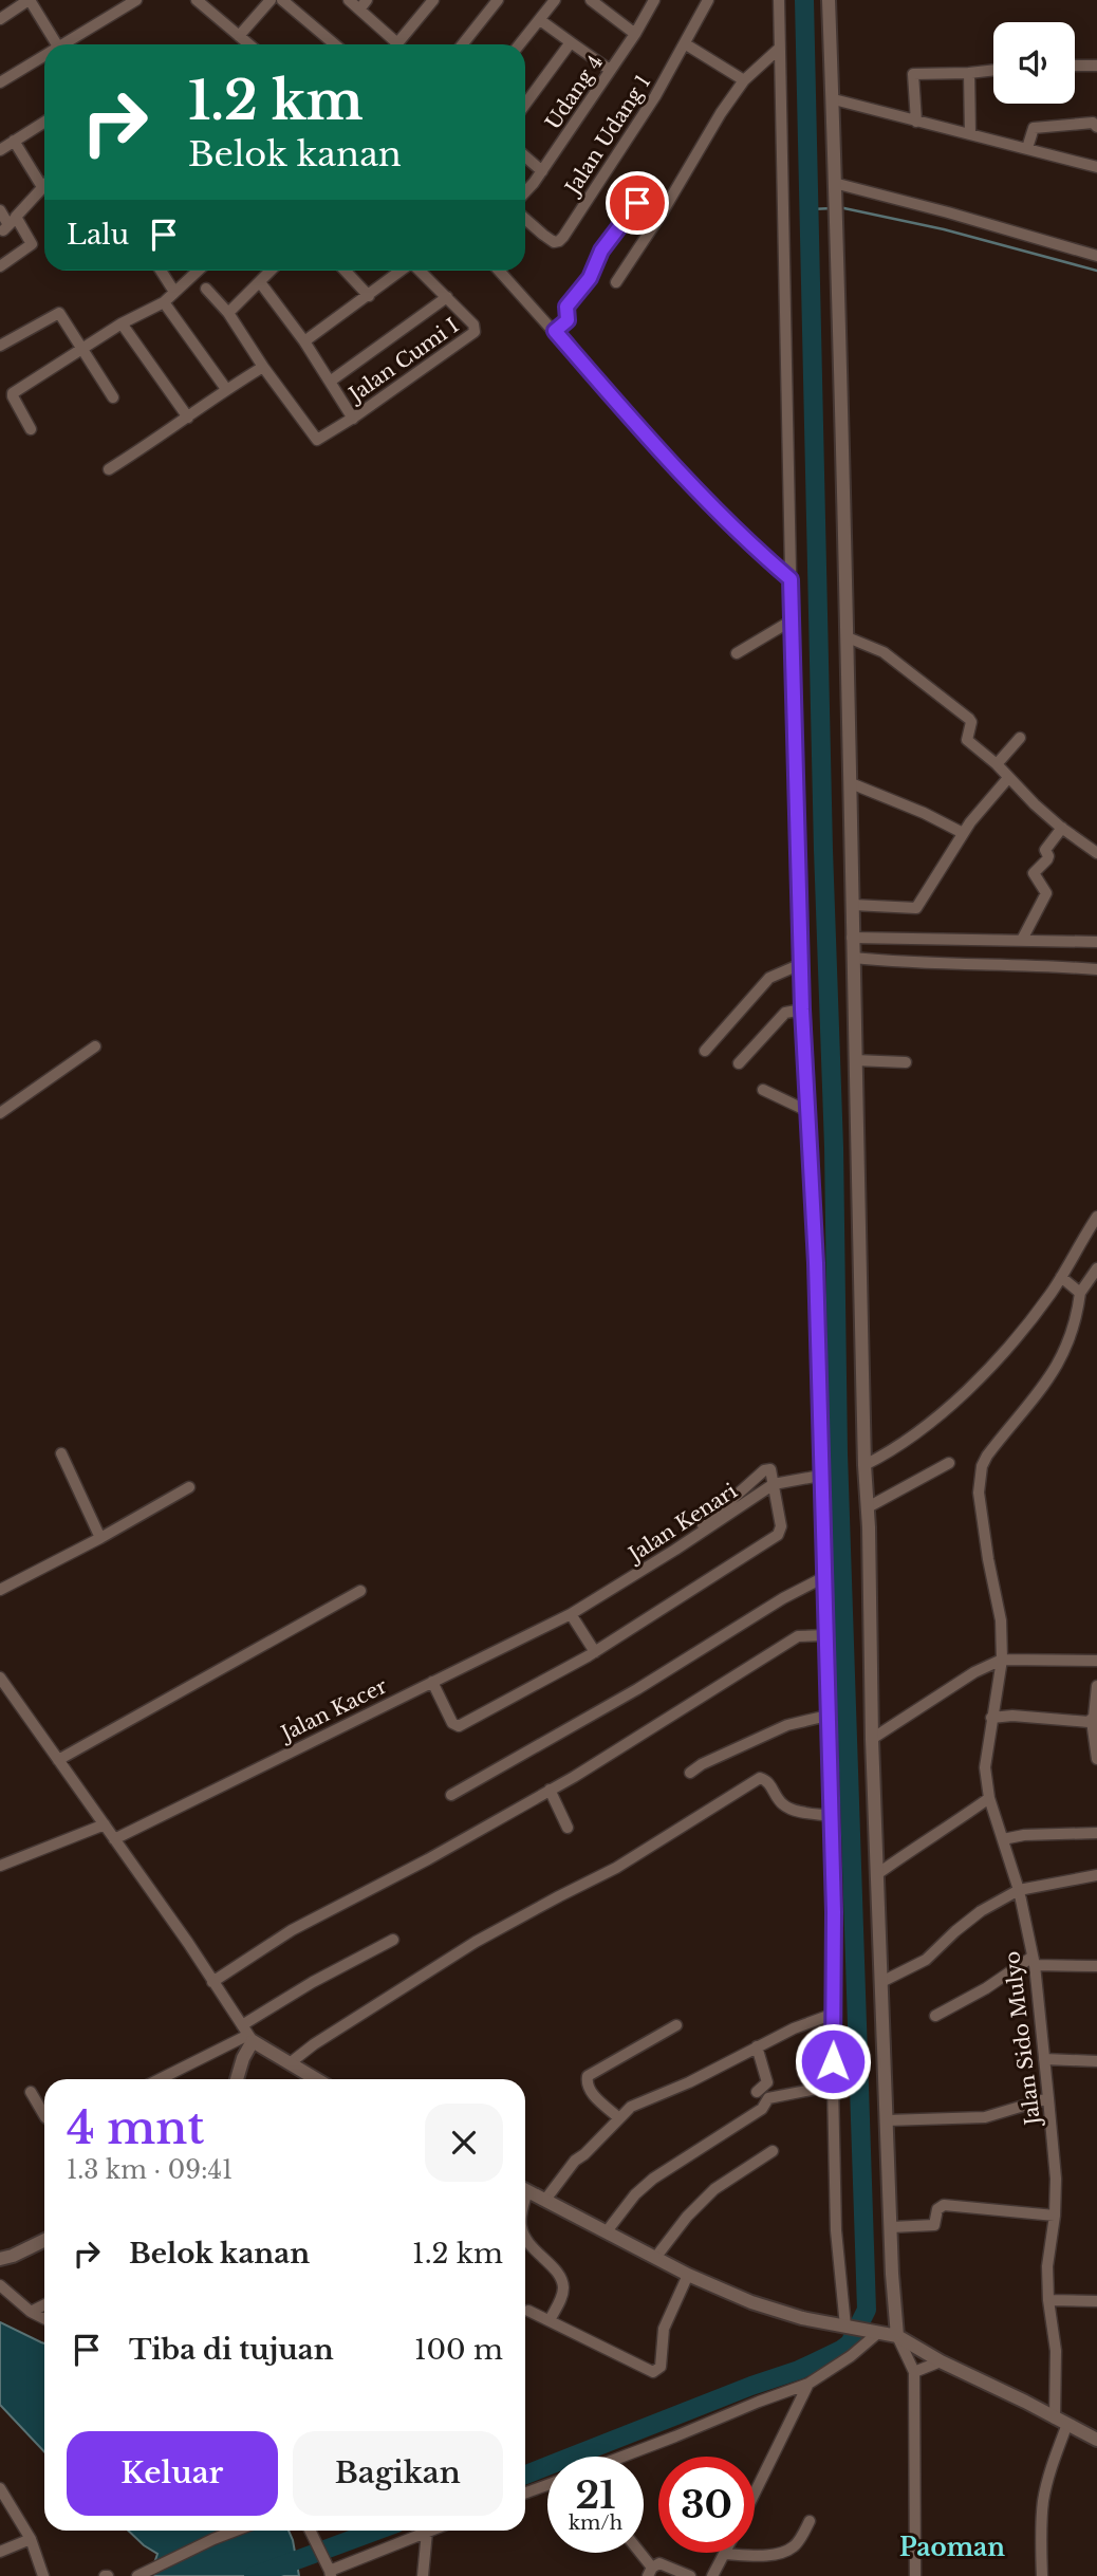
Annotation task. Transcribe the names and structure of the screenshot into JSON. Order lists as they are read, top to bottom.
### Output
{
  "streets": {
    "street": [
      "Udang 4",
      "Jalan Udang 1",
      "Jalan Cumi I",
      "Jalan Kenari",
      "Jalan Kacer",
      "Jalan Sido Mulyo"
    ]
  },
  "crossings": [
    ["Jalan Kenari", "Jalan Kacer"]
  ],
  "districts": ["Paoman"],
  "page": {
    "turn": ["1.2 km", "Belok kanan"],
    "then": "Lalu",
    "heading": ["4 mnt", "1.3 km · 09:41"],
    "list": [
      {
        "name": "Belok kanan",
        "value": "1.2 km"
      },
      {
        "name": "Tiba di tujuan",
        "value": "100 m"
      }
    ],
    "buttons": ["Keluar", "Bagikan"],
    "speed": "21 km/h",
    "limit": "30"
  }
}
